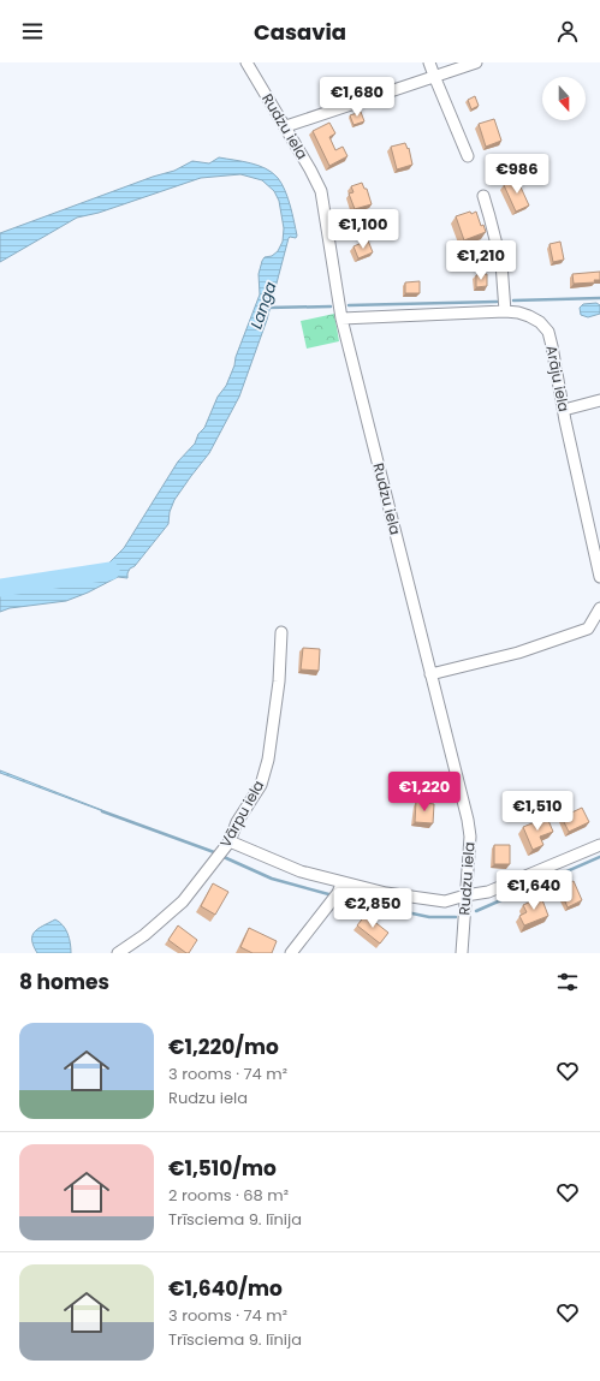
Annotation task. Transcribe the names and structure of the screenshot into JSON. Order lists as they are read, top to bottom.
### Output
{
  "streets": {
    "street": ["Rudzu iela", "Arāju iela", "Vārpu iela"]
  },
  "crossings": [
    ["Rudzu iela", "Arāju iela"]
  ],
  "water": ["Langa"],
  "north": "bottom",
  "page": {
    "header": "Casavia",
    "price": [
      "€1,680",
      "€986",
      "€1,100",
      "€1,210",
      "€1,220",
      "€1,510",
      "€1,640",
      "€2,850"
    ],
    "heading": "8 homes",
    "list": [
      {
        "name": "€1,220/mo",
        "note": "3 rooms · 74 m² · Rudzu iela"
      },
      {
        "name": "€1,510/mo",
        "note": "2 rooms · 68 m² · Trīsciema 9. līnija"
      },
      {
        "name": "€1,640/mo",
        "note": "3 rooms · 74 m² · Trīsciema 9. līnija"
      }
    ]
  }
}
